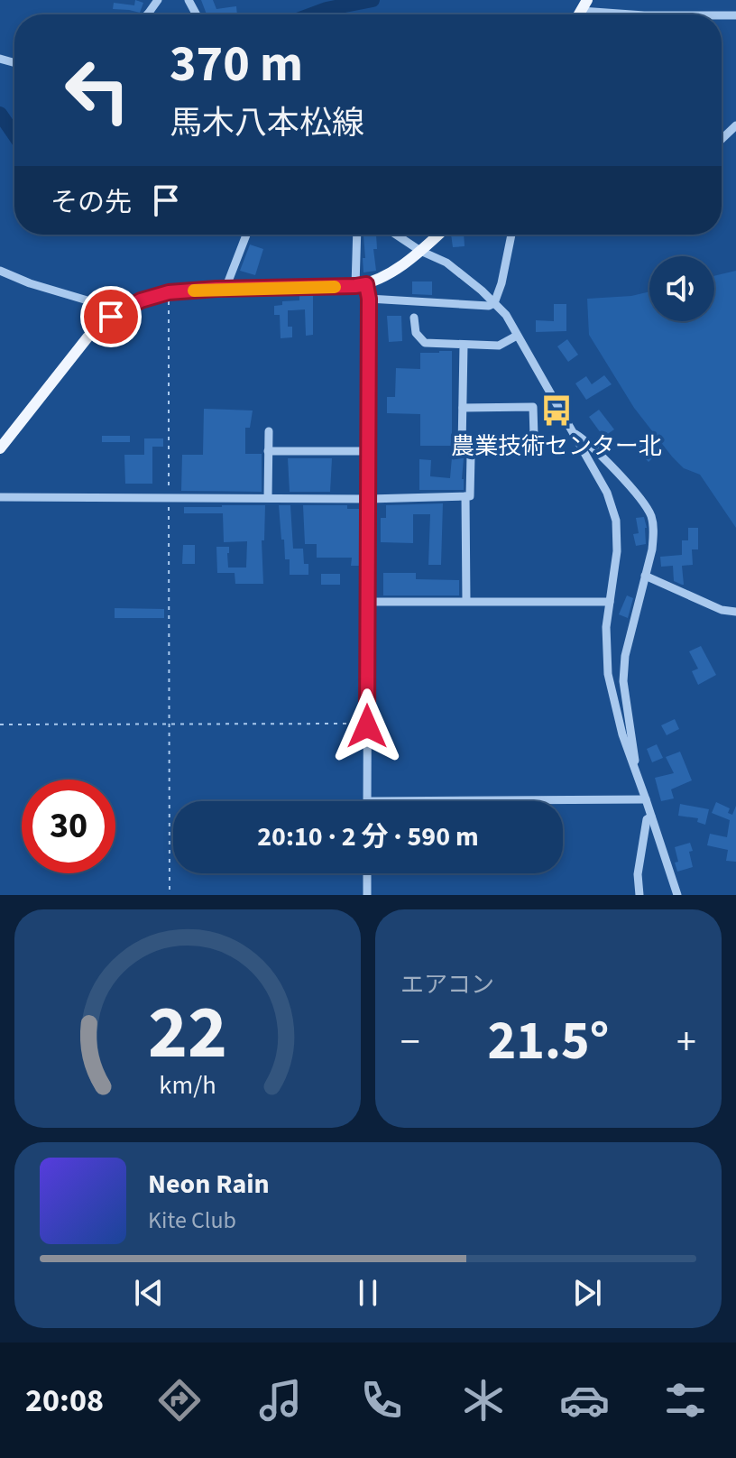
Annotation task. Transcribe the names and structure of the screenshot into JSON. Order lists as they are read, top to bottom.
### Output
{
  "places": {
    "bus stop": ["農業技術センター北"]
  },
  "page": {
    "turn": ["370 m", "馬木八本松線"],
    "then": "その先",
    "limit": "30",
    "trip": "20:10 · 2 分 · 590 m",
    "tile": "エアコン",
    "heat": ["−", "21.5°", "+"],
    "song": ["Neon Rain", "Kite Club"],
    "tabs": "20:08",
    "gauge": ["22", "km/h"]
  }
}
